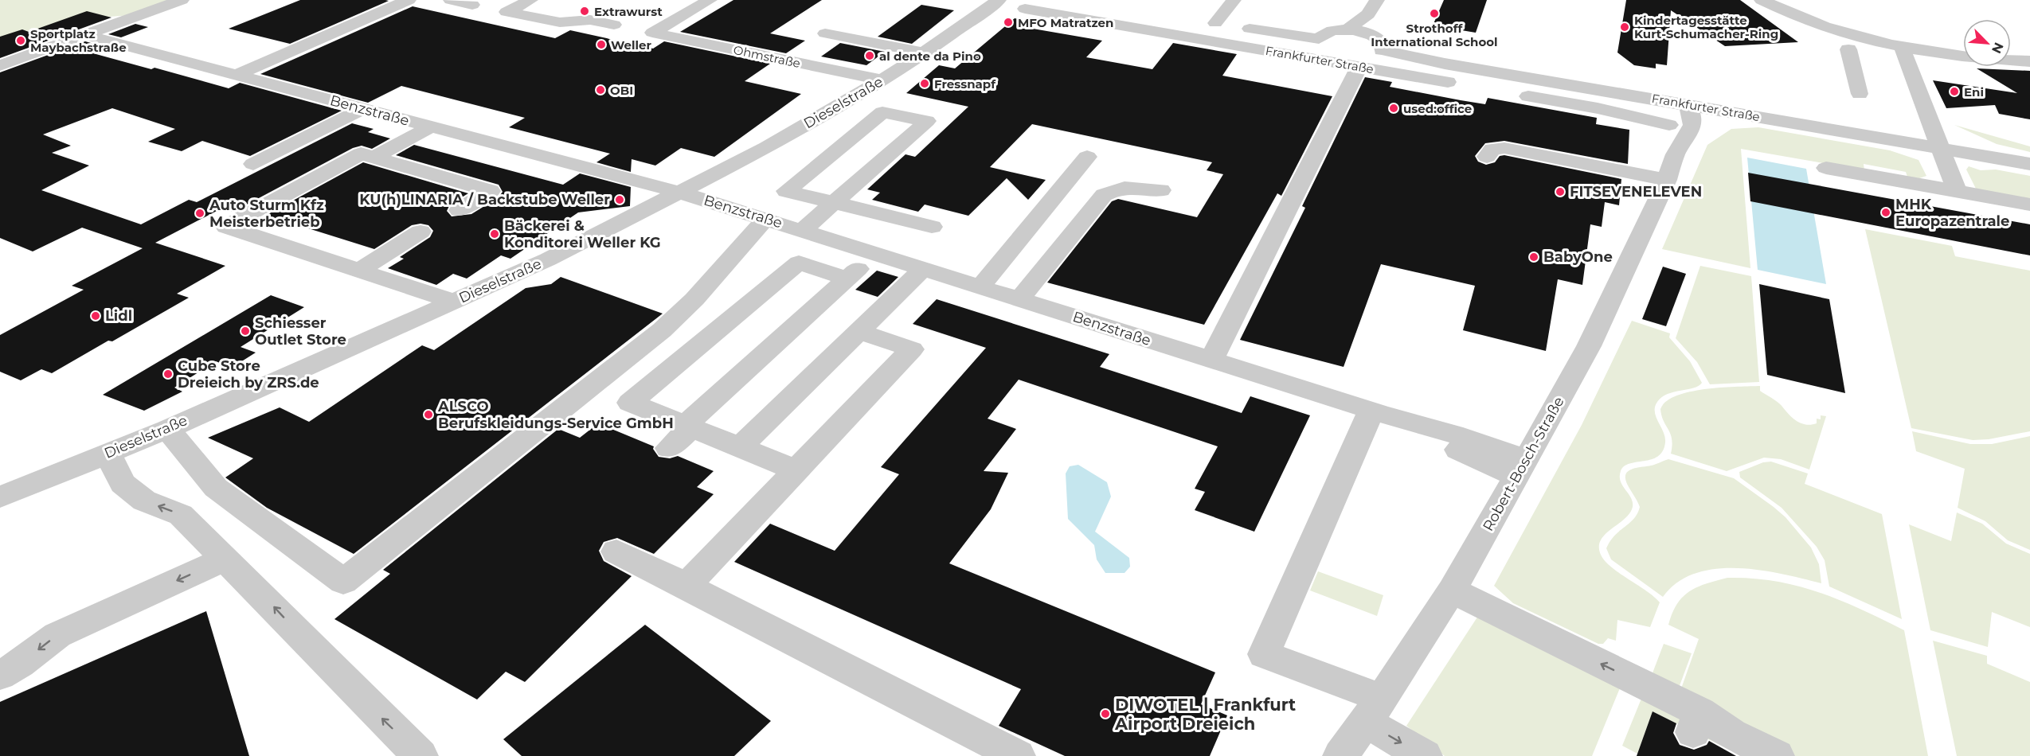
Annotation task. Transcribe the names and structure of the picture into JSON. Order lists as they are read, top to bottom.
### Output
{
  "streets": {
    "street": [
      "Ohmstraße",
      "Frankfurter Straße",
      "Dieselstraße",
      "Benzstraße",
      "Robert-Bosch-Straße"
    ]
  },
  "crossings": [
    ["Ohmstraße", "Dieselstraße"],
    ["Frankfurter Straße", "Robert-Bosch-Straße"],
    ["Dieselstraße", "Benzstraße"],
    ["Benzstraße", "Robert-Bosch-Straße"]
  ],
  "places": [
    "Extrawurst",
    "Strothoff International School",
    "MFO Matratzen",
    "Kindertagesstätte Kurt-Schumacher-Ring",
    "Sportplatz Maybachstraße",
    "Weller",
    "al dente da Pino",
    "Fressnapf",
    "OBI",
    "Eni",
    "used:office",
    "FITSEVENELEVEN",
    "KU(h)LINARIA / Backstube Weller",
    "MHK Europazentrale",
    "Auto Sturm Kfz Meisterbetrieb",
    "Bäckerei & Konditorei Weller KG",
    "BabyOne",
    "Lidl",
    "Schiesser Outlet Store",
    "Cube Store Dreieich by ZRS.de",
    "ALSCO Berufskleidungs-Service GmbH",
    "DIWOTEL | Frankfurt Airport Dreieich"
  ],
  "north": "bottom right"
}
